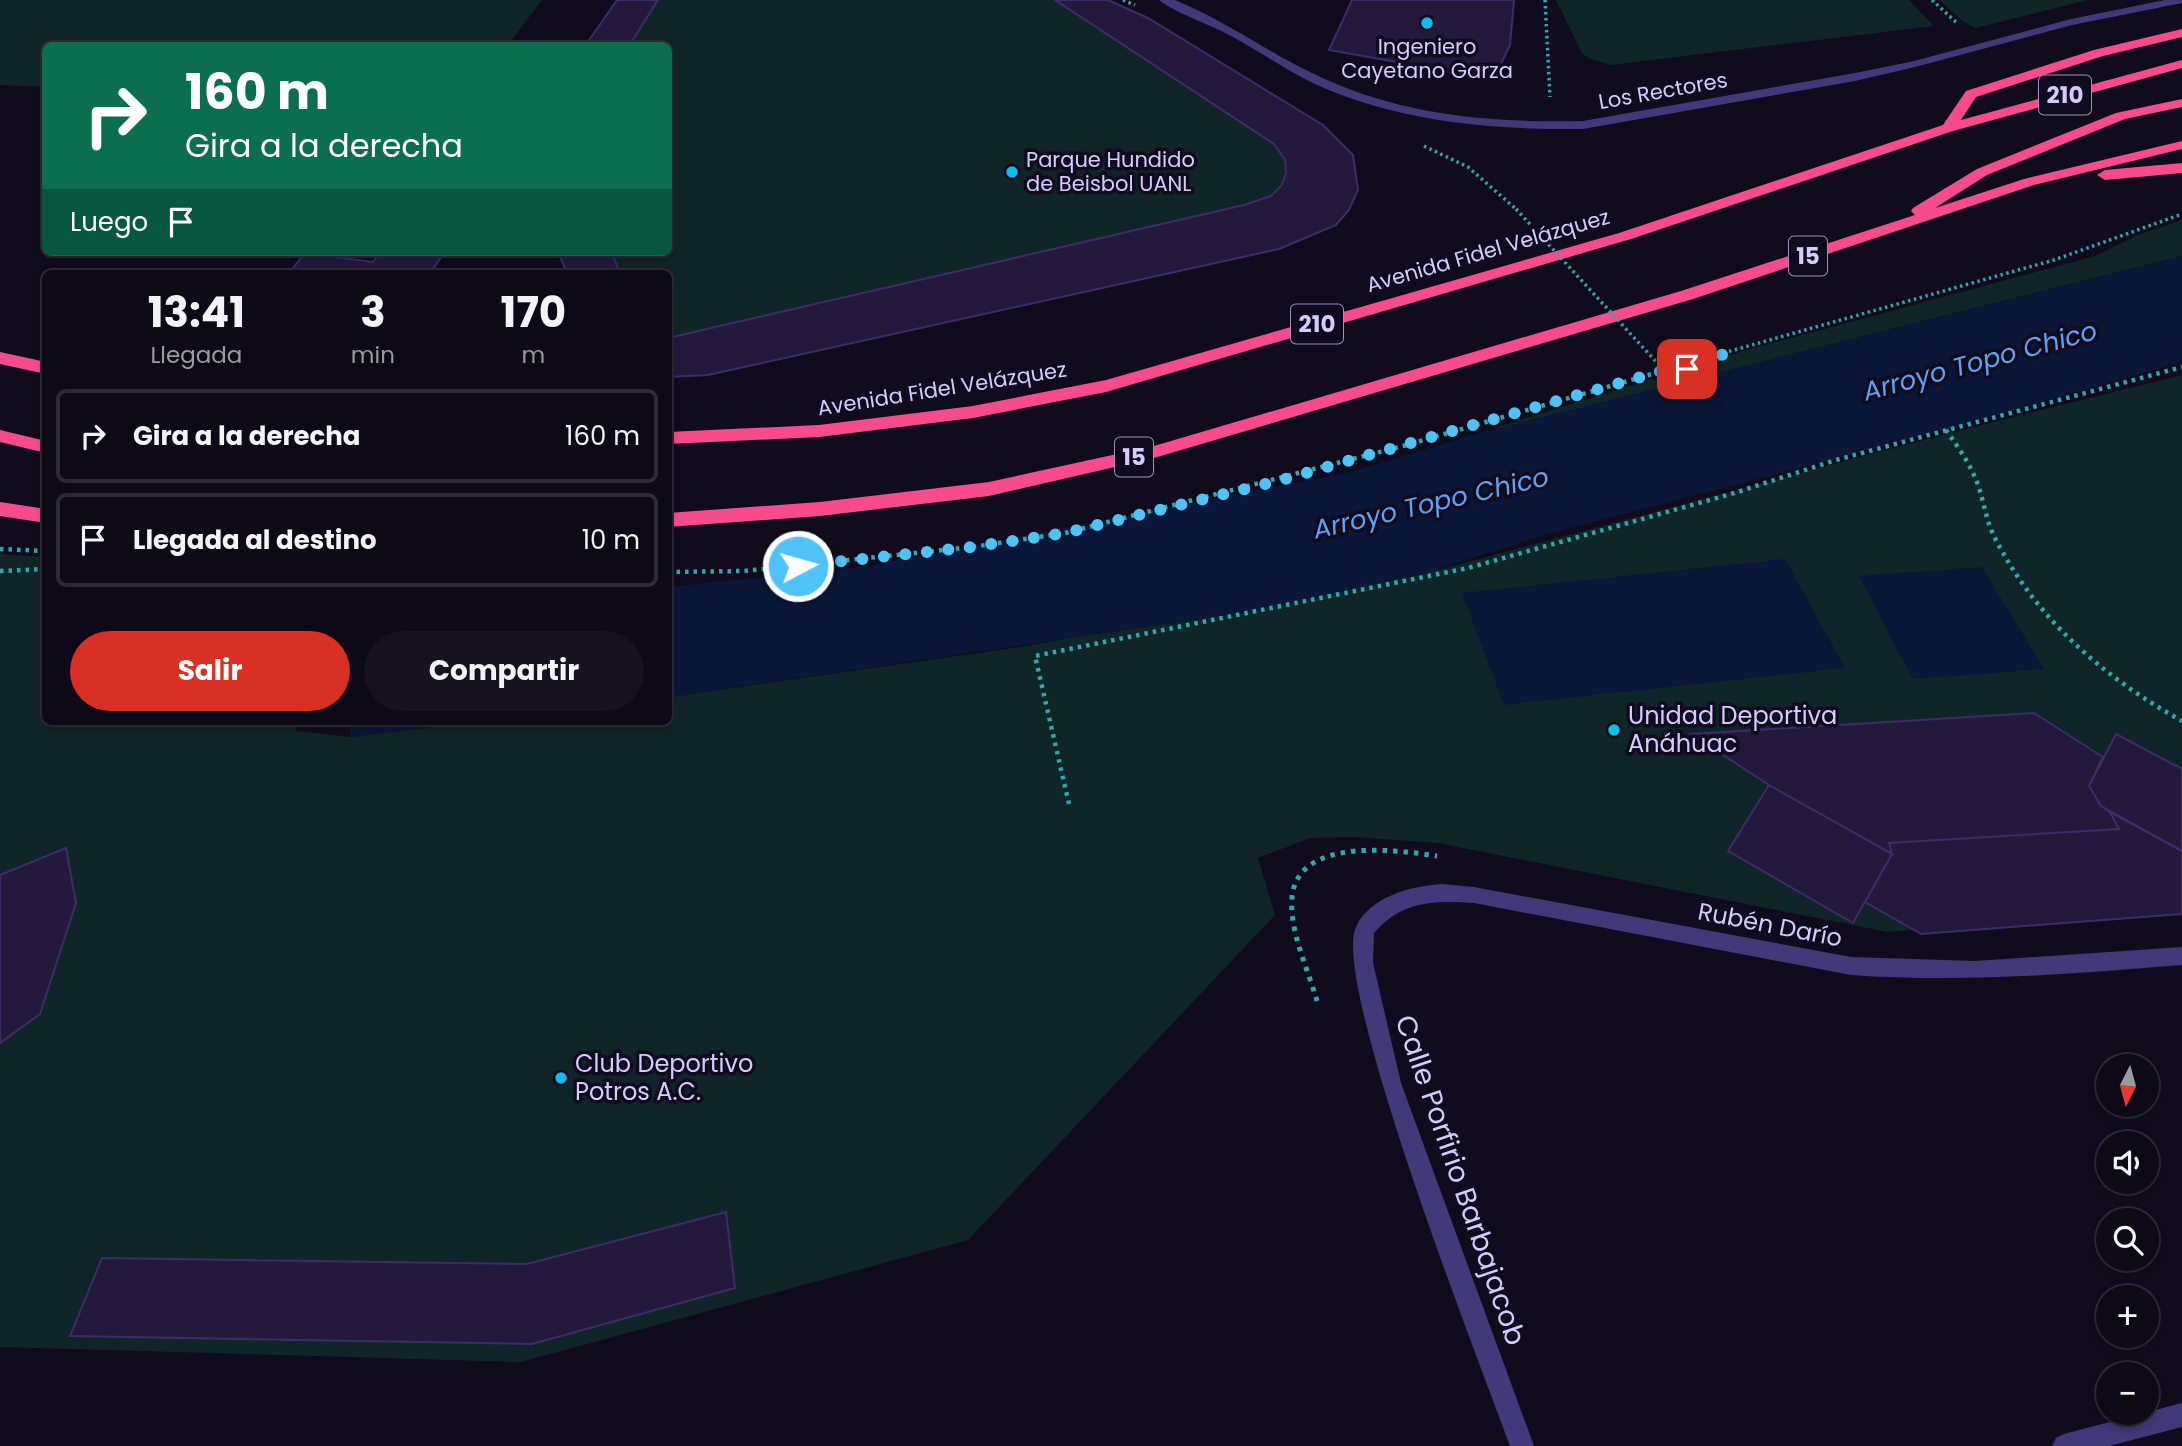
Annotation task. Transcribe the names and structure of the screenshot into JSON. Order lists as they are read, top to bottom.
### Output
{
  "streets": {
    "highway": ["210", "Avenida Fidel Velázquez", "15"],
    "street": ["Los Rectores", "Rubén Darío", "Calle Porfirio Barbajacob"]
  },
  "crossings": [
    ["Rubén Darío", "Calle Porfirio Barbajacob"]
  ],
  "water": ["Arroyo Topo Chico"],
  "places": [
    "Ingeniero Cayetano Garza",
    "Parque Hundido de Beisbol UANL",
    "Unidad Deportiva Anáhuac",
    "Club Deportivo Potros A.C."
  ],
  "north": "bottom",
  "page": {
    "turn": ["160 m", "Gira a la derecha"],
    "then": "Luego",
    "eta": [
      "13:41",
      "Llegada",
      "3",
      "min",
      "170",
      "m"
    ],
    "list": [
      {
        "name": "Gira a la derecha",
        "value": "160 m"
      },
      {
        "name": "Llegada al destino",
        "value": "10 m"
      }
    ],
    "buttons": ["Salir", "Compartir"],
    "map_buttons": ["+", "−"]
  }
}
